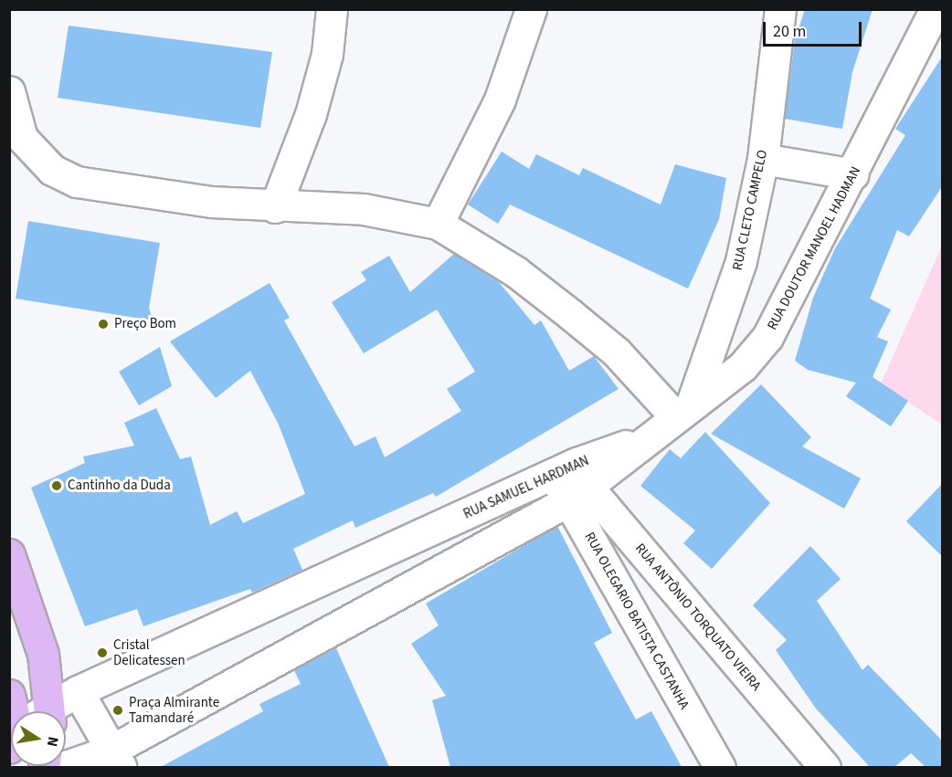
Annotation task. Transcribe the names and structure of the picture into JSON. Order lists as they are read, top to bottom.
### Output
{
  "streets": {
    "street": [
      "RUA CLETO CAMPELO",
      "RUA DOUTOR MANOEL HADMAN",
      "RUA SAMUEL HARDMAN",
      "RUA ANTÔNIO TORQUATO VIEIRA",
      "RUA OLEGARIO BATISTA CASTANHA"
    ]
  },
  "crossings": [
    ["RUA CLETO CAMPELO", "RUA DOUTOR MANOEL HADMAN"],
    ["RUA DOUTOR MANOEL HADMAN", "RUA SAMUEL HARDMAN"],
    ["RUA SAMUEL HARDMAN", "RUA ANTÔNIO TORQUATO VIEIRA"],
    ["RUA SAMUEL HARDMAN", "RUA OLEGARIO BATISTA CASTANHA"],
    ["RUA ANTÔNIO TORQUATO VIEIRA", "RUA OLEGARIO BATISTA CASTANHA"]
  ],
  "places": [
    "Preço Bom",
    "Cantinho da Duda",
    "Cristal Delicatessen",
    "Praça Almirante Tamandaré"
  ],
  "scale_bar": "20 m",
  "north": "right"
}
